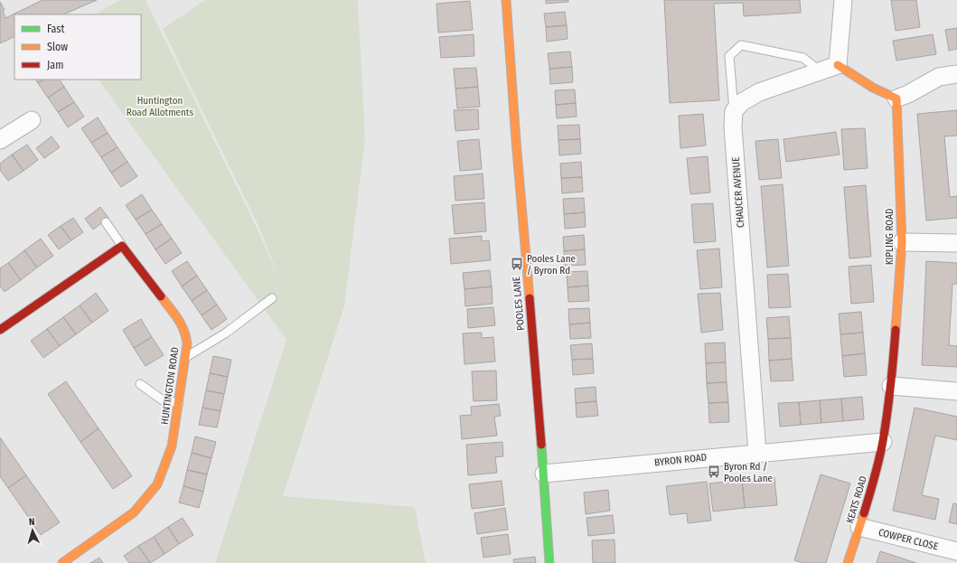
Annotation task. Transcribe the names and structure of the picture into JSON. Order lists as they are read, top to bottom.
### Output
{
  "streets": {
    "street": [
      "CHAUCER AVENUE",
      "KIPLING ROAD",
      "POOLES LANE",
      "HUNTINGTON ROAD",
      "BYRON ROAD",
      "KEATS ROAD",
      "COWPER CLOSE"
    ]
  },
  "crossings": [
    ["CHAUCER AVENUE", "BYRON ROAD"],
    ["KIPLING ROAD", "BYRON ROAD"],
    ["KIPLING ROAD", "KEATS ROAD"],
    ["POOLES LANE", "BYRON ROAD"],
    ["BYRON ROAD", "KEATS ROAD"],
    ["KEATS ROAD", "COWPER CLOSE"]
  ],
  "parks": ["Huntington Road Allotments"],
  "places": {
    "bus stop": ["Pooles Lane / Byron Rd", "Byron Rd / Pooles Lane"]
  },
  "legend": ["Fast", "Slow", "Jam"],
  "north": "top"
}
